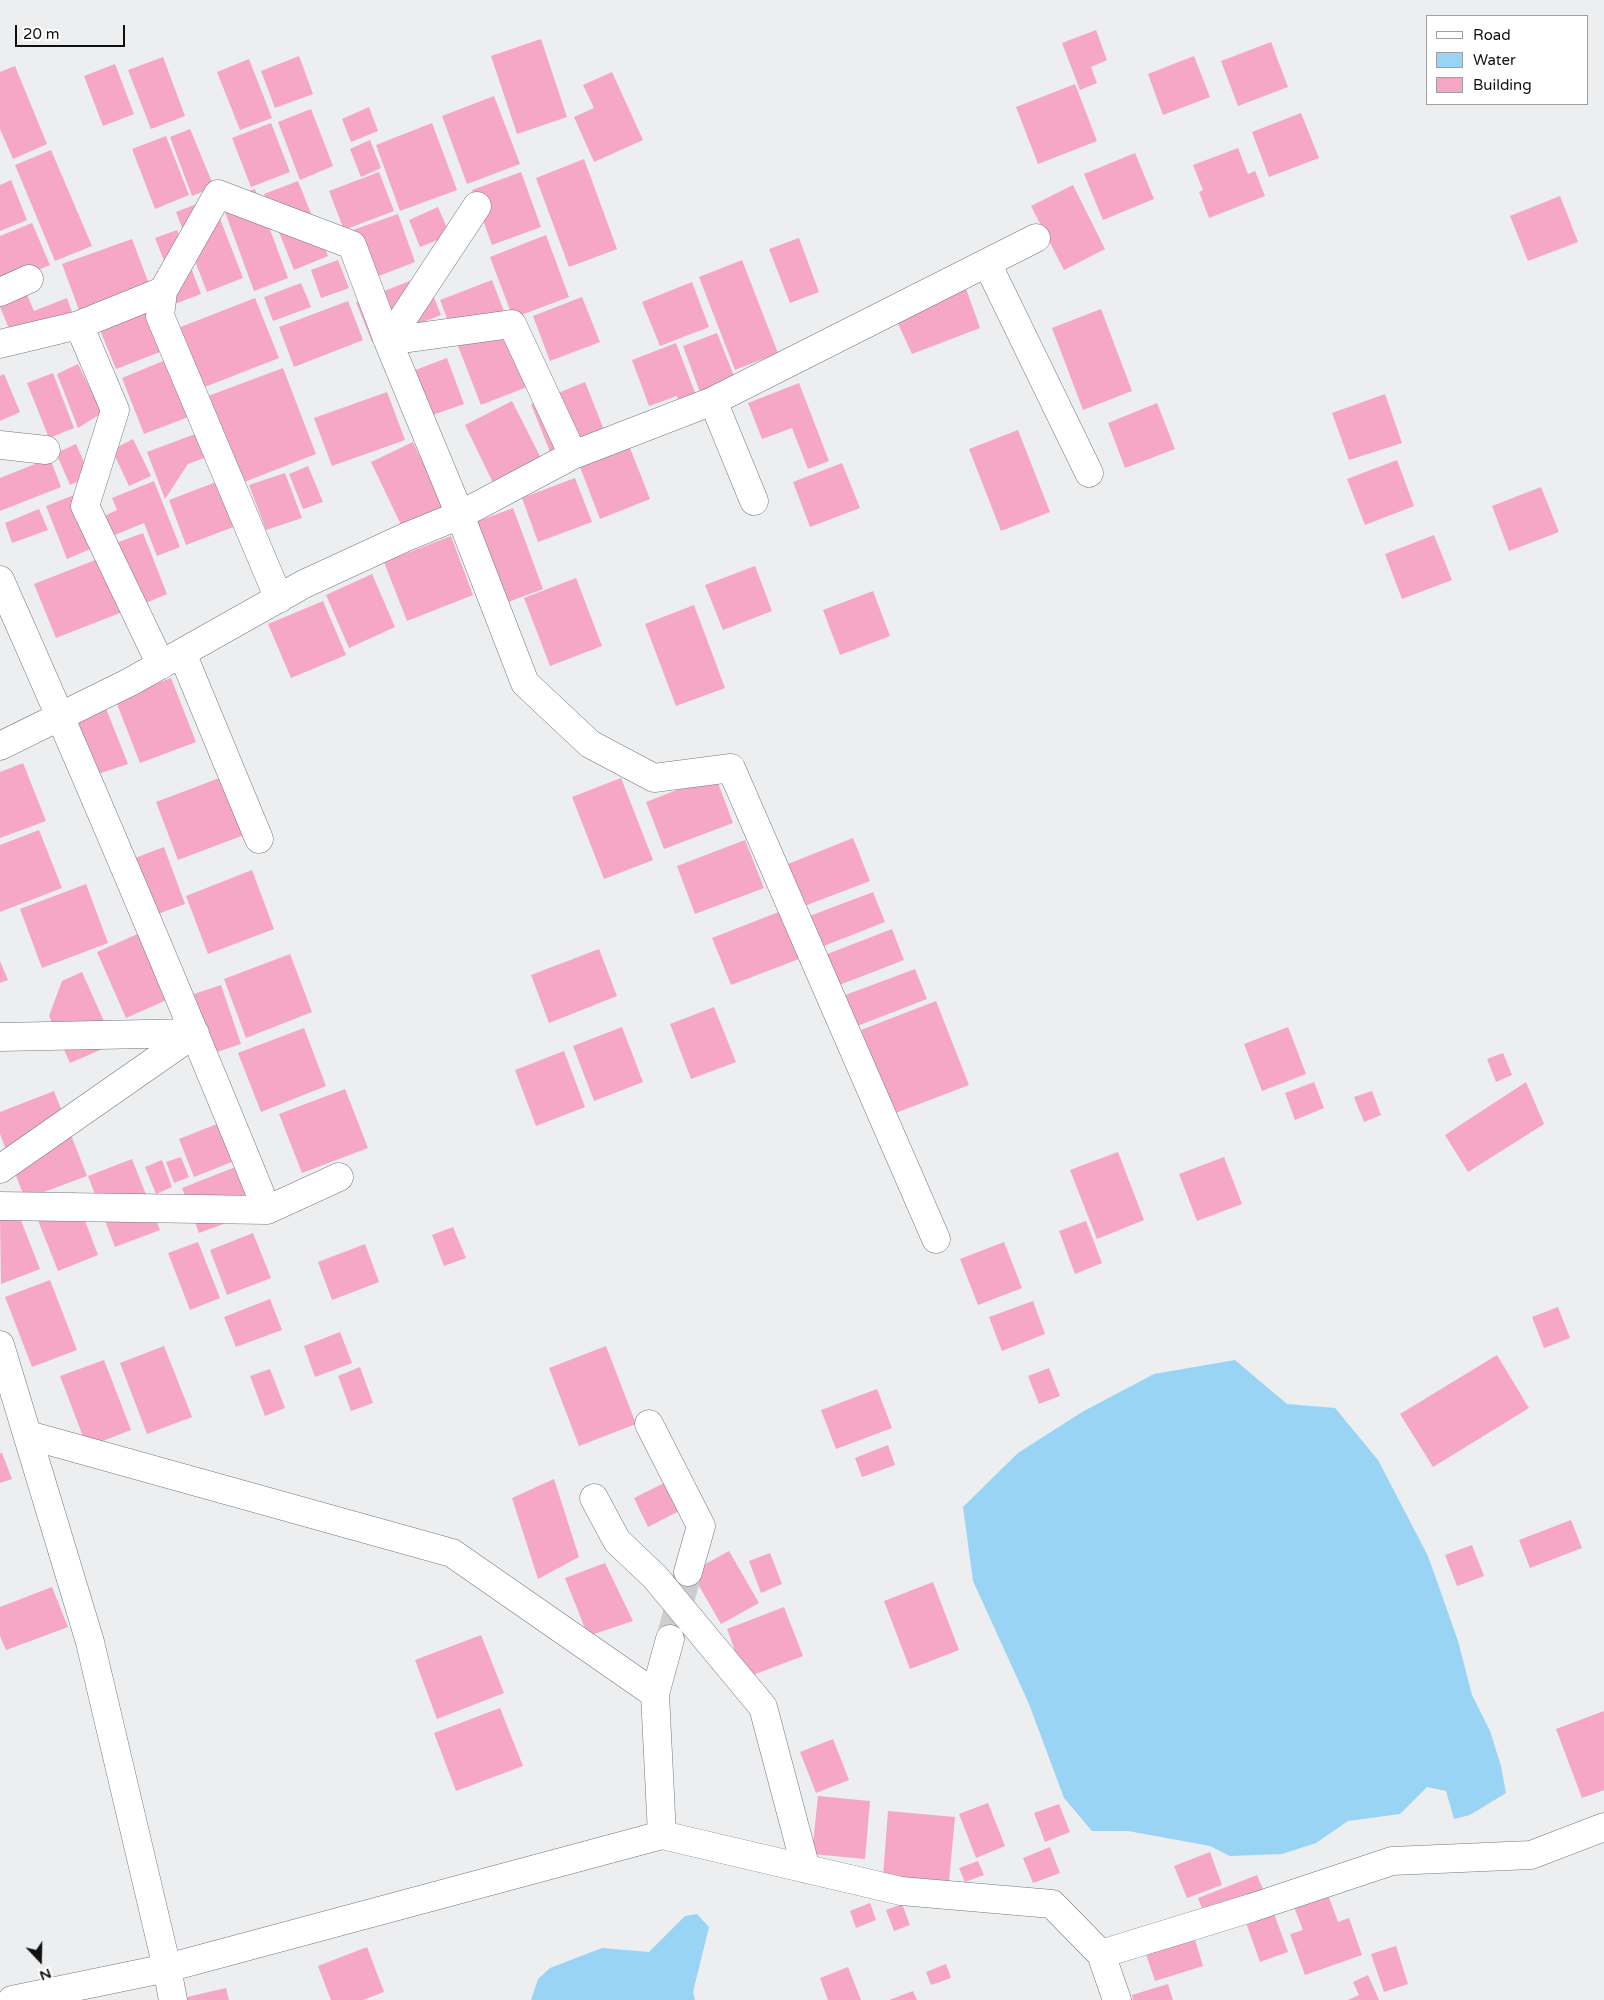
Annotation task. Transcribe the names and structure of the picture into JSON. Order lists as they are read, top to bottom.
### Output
{
  "legend": ["Road", "Water", "Building"],
  "scale_bar": "20 m",
  "north": "bottom"
}
